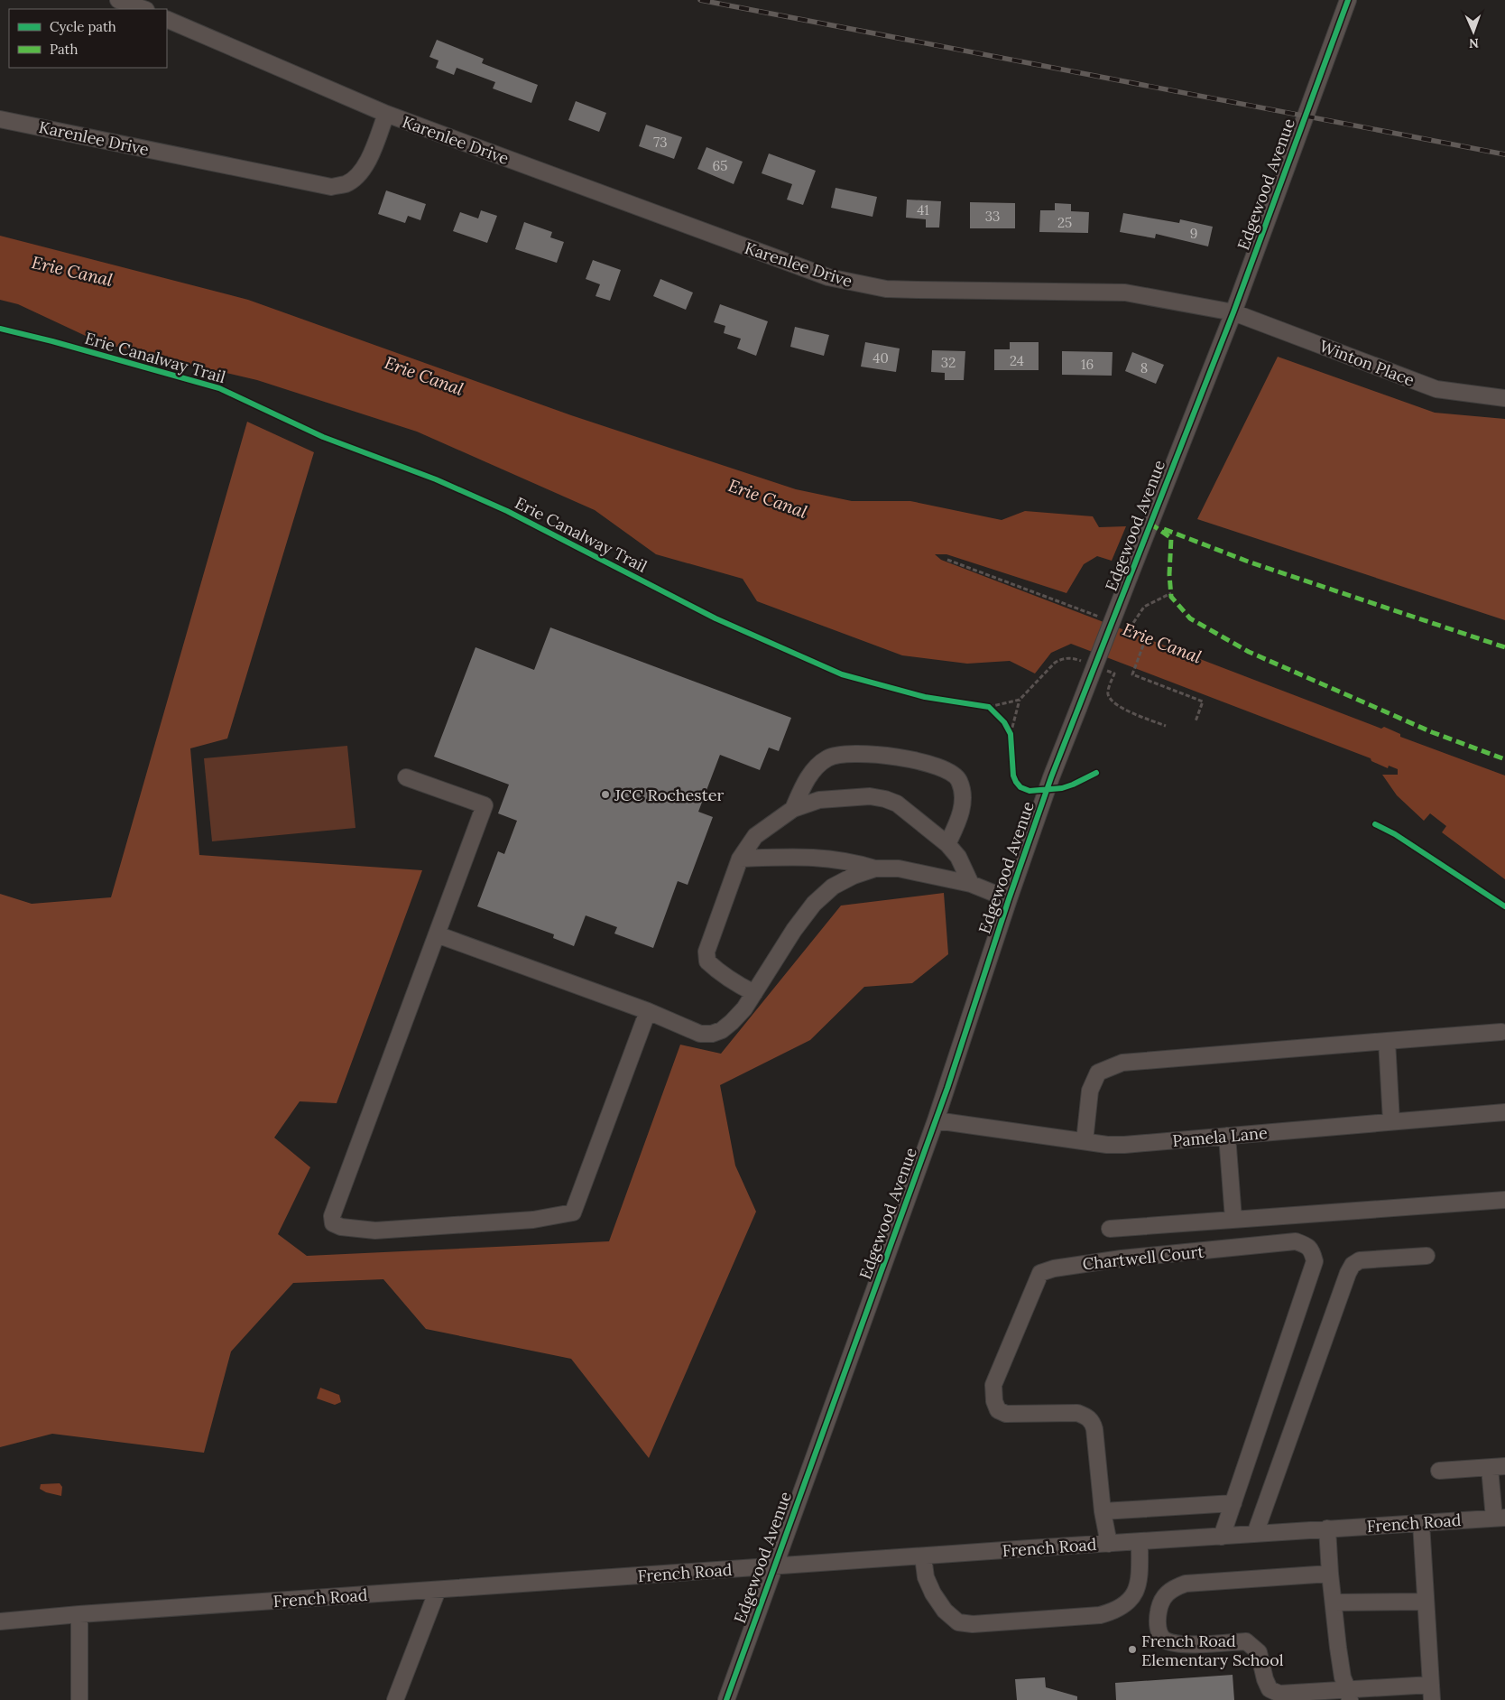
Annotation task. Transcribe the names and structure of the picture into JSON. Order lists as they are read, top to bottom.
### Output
{
  "streets": {
    "street": [
      "Karenlee Drive",
      "Edgewood Avenue",
      "Winton Place",
      "Pamela Lane",
      "Chartwell Court",
      "French Road"
    ],
    "cycle path": ["Erie Canalway Trail"]
  },
  "crossings": [
    ["Karenlee Drive", "Edgewood Avenue"],
    ["Karenlee Drive", "Winton Place"],
    ["Edgewood Avenue", "Winton Place"],
    ["Edgewood Avenue", "Pamela Lane"],
    ["Edgewood Avenue", "French Road"],
    ["Chartwell Court", "French Road"]
  ],
  "water": ["Erie Canal"],
  "places": ["JCC Rochester", "French Road Elementary School"],
  "house_numbers": [
    "73",
    "65",
    "41",
    "33",
    "25",
    "9",
    "40",
    "24",
    "32",
    "16",
    "8"
  ],
  "legend": ["Cycle path", "Path"],
  "north": "bottom"
}
